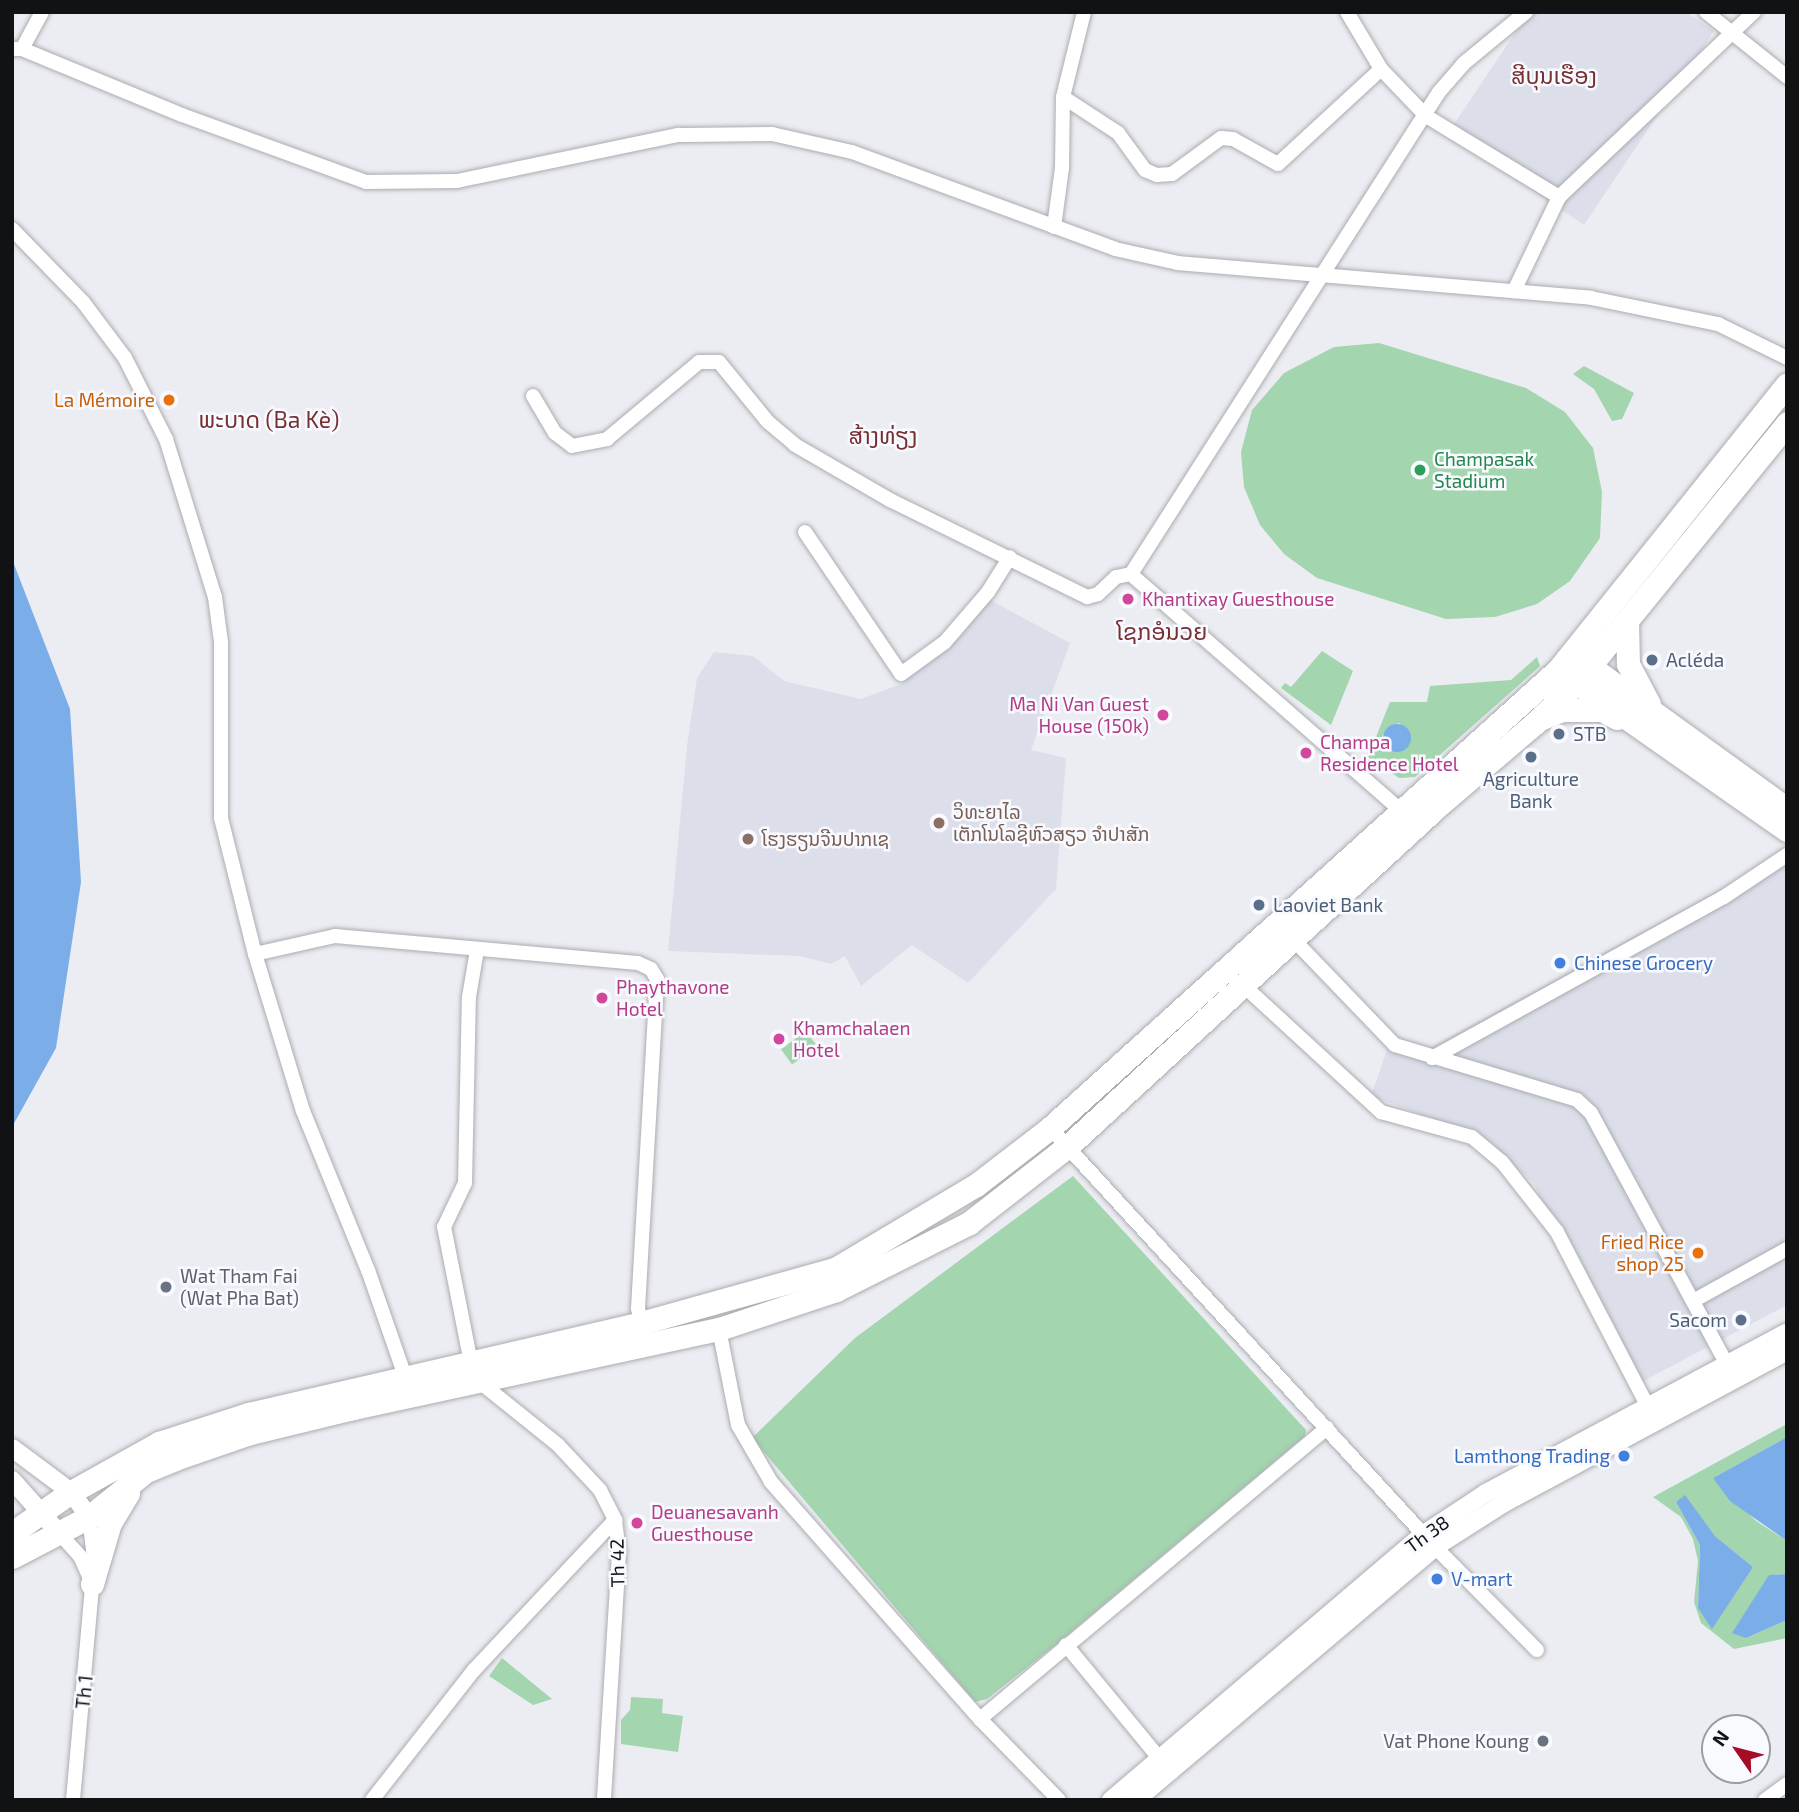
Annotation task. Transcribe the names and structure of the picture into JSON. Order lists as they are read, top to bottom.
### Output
{
  "streets": {
    "street": ["Th 38", "Th 42", "Th 1"]
  },
  "districts": [
    "ສີບຸນເຮືອງ",
    "ພະບາດ (Ba Kè)",
    "ສ້າງທ່ຽງ",
    "ໂຊກອໍນວຍ"
  ],
  "places": [
    "La Mémoire",
    "Champasak Stadium",
    "Khantixay Guesthouse",
    "Acléda",
    "Ma Ni Van Guest House (150k)",
    "STB",
    "Champa Residence Hotel",
    "Agriculture Bank",
    "ວິທະຍາໄລ ເຕັກໂນໂລຊີຫົວສຽວ ຈຳປາສັກ",
    "ໂຮງຮຽນຈີນປາກເຊ",
    "Laoviet Bank",
    "Chinese Grocery",
    "Phaythavone Hotel",
    "Khamchalaen Hotel",
    "Fried Rice shop 25",
    "Wat Tham Fai (Wat Pha Bat)",
    "Sacom",
    "Lamthong Trading",
    "Deuanesavanh Guesthouse",
    "V-mart",
    "Vat Phone Koung"
  ],
  "north": "top left"
}
